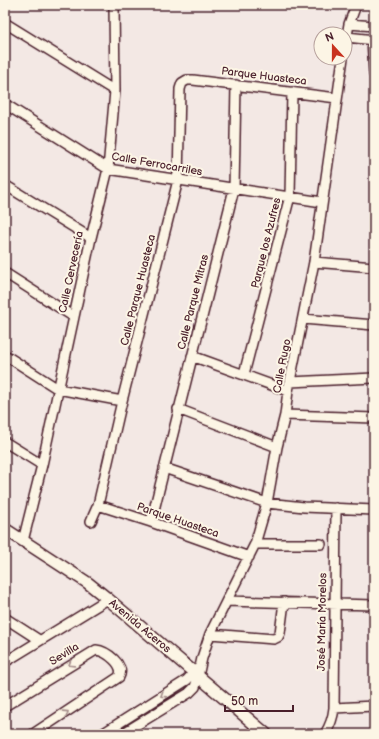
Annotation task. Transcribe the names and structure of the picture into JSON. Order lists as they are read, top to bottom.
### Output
{
  "streets": {
    "street": [
      "Parque Huasteca",
      "Calle Ferrocarriles",
      "Parque los Azufres",
      "Calle Cervecería",
      "Calle Parque Huasteca",
      "Calle Parque Mitras",
      "Calle Rugo",
      "José María Morelos",
      "Avenida Aceros",
      "Sevilla"
    ]
  },
  "crossings": [
    ["Parque Huasteca", "Parque los Azufres"],
    ["Parque Huasteca", "Calle Parque Huasteca"],
    ["Parque Huasteca", "Calle Parque Mitras"],
    ["Parque Huasteca", "Calle Rugo"],
    ["Calle Ferrocarriles", "Parque los Azufres"],
    ["Calle Ferrocarriles", "Calle Cervecería"],
    ["Calle Ferrocarriles", "Calle Parque Huasteca"],
    ["Calle Ferrocarriles", "Calle Parque Mitras"],
    ["Calle Ferrocarriles", "Calle Rugo"],
    ["Calle Cervecería", "Avenida Aceros"],
    ["Calle Rugo", "Avenida Aceros"]
  ],
  "scale_bar": "50 m",
  "north": "top"
}
